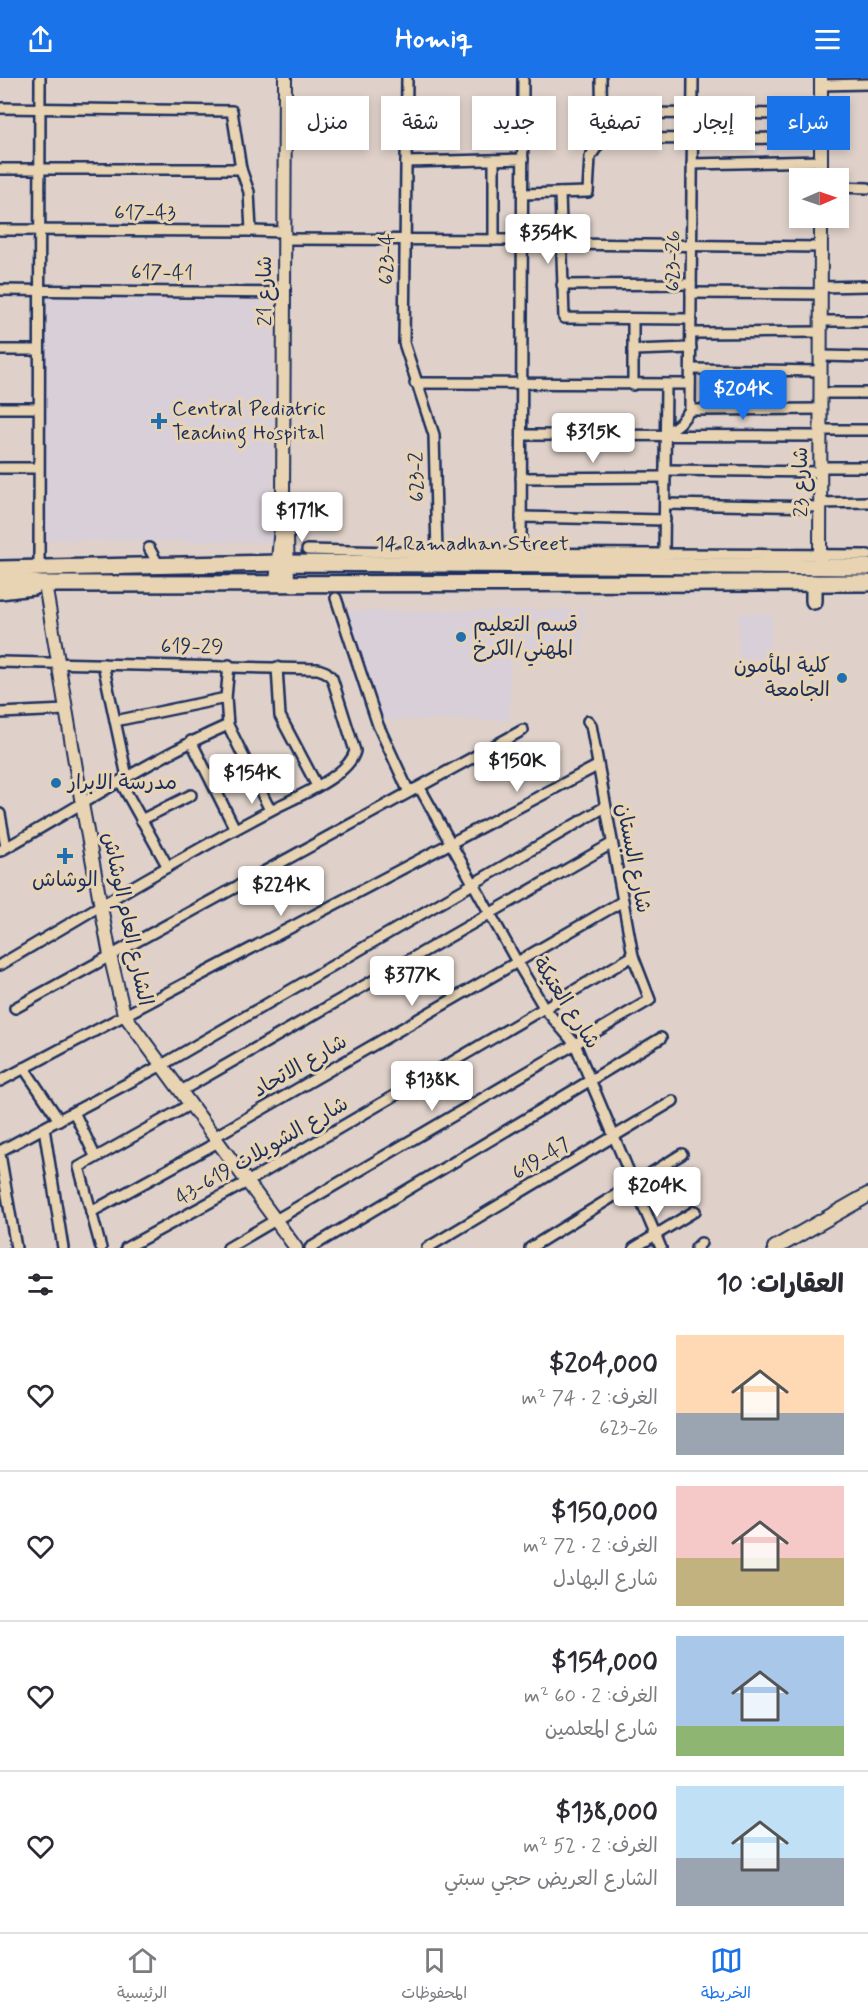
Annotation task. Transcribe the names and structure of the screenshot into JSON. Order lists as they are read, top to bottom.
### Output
{
  "streets": {
    "main road": ["14 Ramadhan Street"],
    "street": [
      "617-43",
      "623-4",
      "623-26",
      "617-41",
      "شارع 21",
      "623-2",
      "شارع 23",
      "619-29",
      "شارع البستان",
      "الشارع العام الوشاش",
      "شارع العتيکة",
      "شارع الاتحاد",
      "شارع الشويلات 619-43",
      "619-47"
    ]
  },
  "crossings": [
    ["617-43", "623-4"],
    ["617-43", "شارع 21"],
    ["623-4", "623-2"],
    ["617-41", "شارع 21"],
    ["شارع 21", "14 Ramadhan Street"],
    ["شارع 23", "14 Ramadhan Street"],
    ["14 Ramadhan Street", "الشارع العام الوشاش"],
    ["619-29", "الشارع العام الوشاش"],
    ["شارع البستان", "شارع العتيکة"],
    ["شارع البستان", "شارع الاتحاد"],
    ["شارع البستان", "شارع الشويلات 619-43"],
    ["الشارع العام الوشاش", "شارع الاتحاد"],
    ["الشارع العام الوشاش", "شارع الشويلات 619-43"],
    ["شارع العتيکة", "شارع الاتحاد"],
    ["شارع العتيکة", "شارع الشويلات 619-43"],
    ["شارع العتيکة", "619-47"]
  ],
  "places": {
    "health": ["Central Pediatric Teaching Hospital", "الوشاش"],
    "other": ["قسم التعليم المهني/الكرخ", "كلية المأمون الجامعة", "مدرسة الابرار"]
  },
  "north": "right",
  "page": {
    "header": "Homiq",
    "chip": [
      "شراء",
      "إيجار",
      "تصفية",
      "جديد",
      "شقة",
      "منزل"
    ],
    "price": [
      "$354K",
      "$204K",
      "$315K",
      "$171K",
      "$150K",
      "$154K",
      "$224K",
      "$377K",
      "$138K",
      "$204K"
    ],
    "heading": "العقارات: 10",
    "list": [
      {
        "name": "$204,000",
        "note": "الغرف: 2 · 74 m² · 623-26"
      },
      {
        "name": "$150,000",
        "note": "الغرف: 2 · 72 m² · شارع البهادل"
      },
      {
        "name": "$154,000",
        "note": "الغرف: 2 · 60 m² · شارع المعلمين"
      },
      {
        "name": "$138,000",
        "note": "الغرف: 2 · 52 m² · الشارع العريض حجي سبتي"
      }
    ],
    "tabs": ["الخريطة", "المحفوظات", "الرئيسية"]
  }
}
